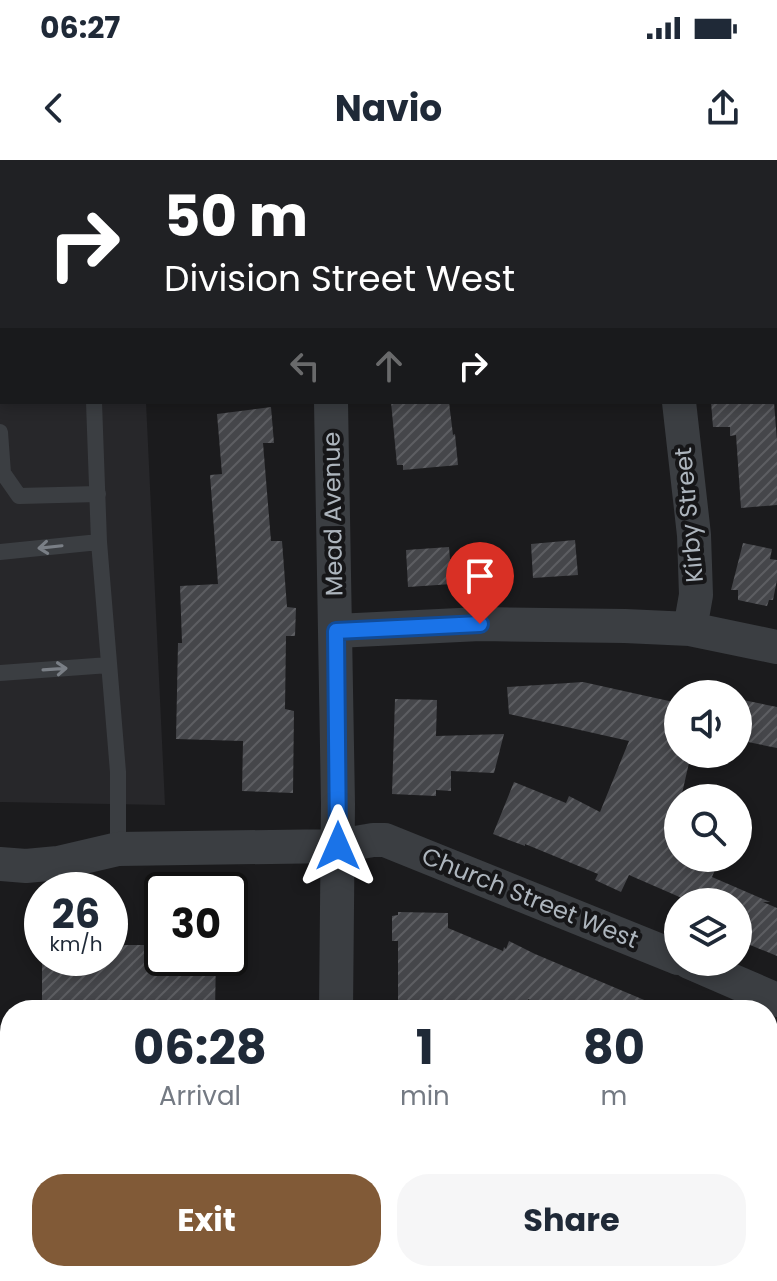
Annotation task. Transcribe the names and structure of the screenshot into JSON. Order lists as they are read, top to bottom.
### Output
{
  "streets": {
    "street": ["Mead Avenue", "Kirby Street", "Church Street West"]
  },
  "crossings": [
    ["Mead Avenue", "Church Street West"]
  ],
  "page": {
    "status": "06:27",
    "header": "Navio",
    "turn": ["50 m", "Division Street West"],
    "speed": "26 km/h",
    "limit": "30",
    "eta": [
      "06:28",
      "Arrival",
      "1",
      "min",
      "80",
      "m"
    ],
    "buttons": ["Exit", "Share"]
  }
}
